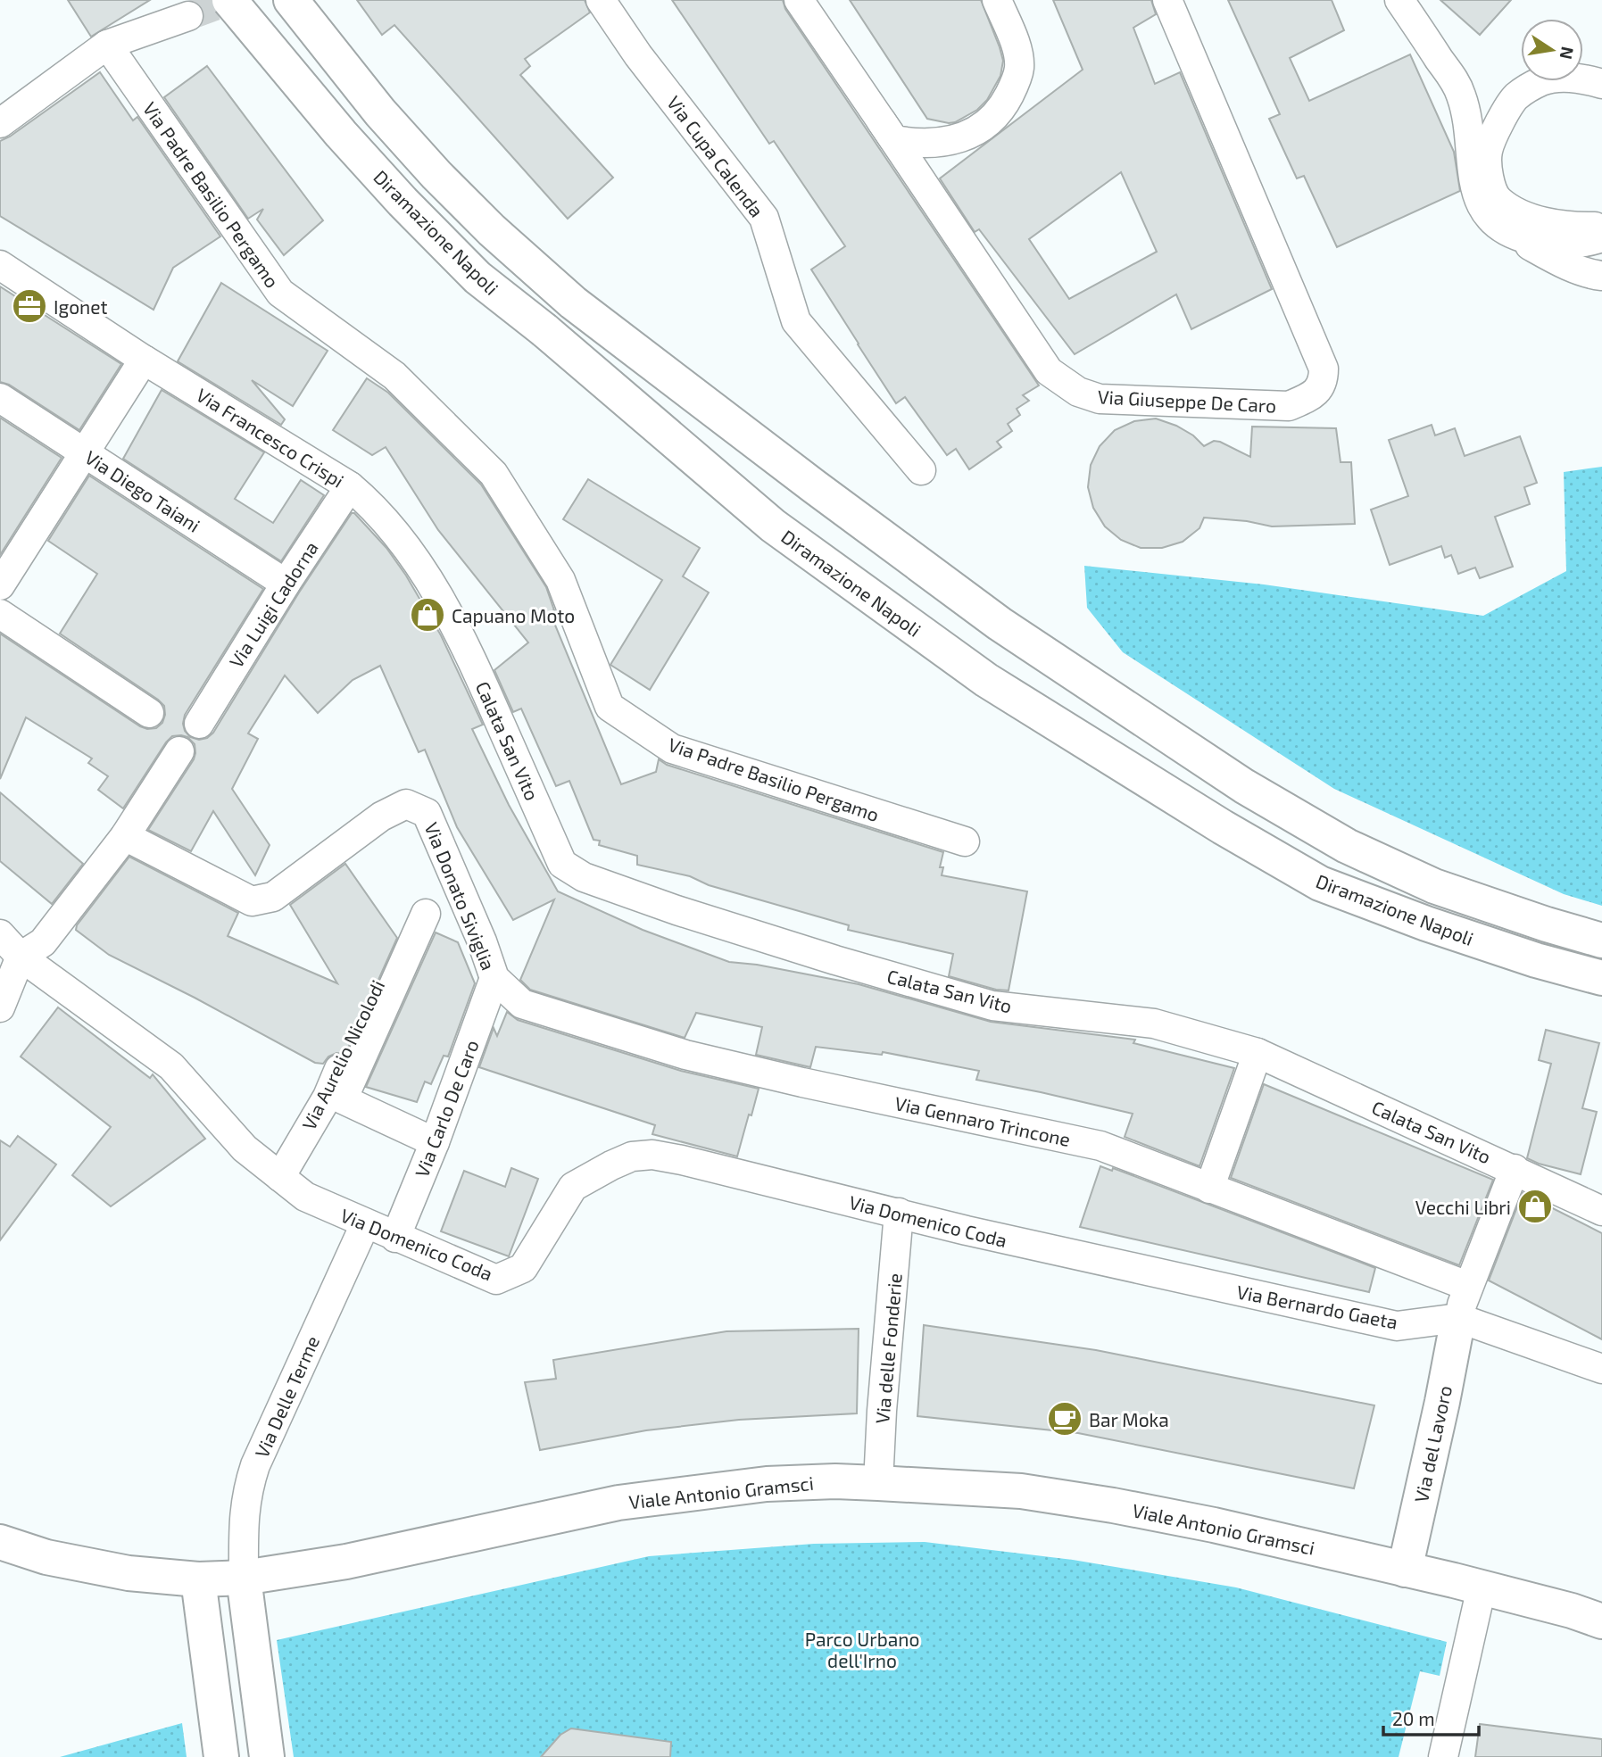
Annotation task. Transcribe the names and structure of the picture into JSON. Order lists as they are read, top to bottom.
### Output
{
  "streets": {
    "main road": ["Diramazione Napoli", "Via del Lavoro", "Viale Antonio Gramsci"],
    "street": [
      "Via Cupa Calenda",
      "Via Padre Basilio Pergamo",
      "Via Giuseppe De Caro",
      "Via Francesco Crispi",
      "Via Diego Taiani",
      "Via Luigi Cadorna",
      "Calata San Vito",
      "Via Donato Siviglia",
      "Via Aurelio Nicolodi",
      "Via Carlo De Caro",
      "Via Gennaro Trincone",
      "Via Domenico Coda",
      "Via Bernardo Gaeta",
      "Via delle Fonderie",
      "Via Delle Terme"
    ]
  },
  "crossings": [
    ["Via Francesco Crispi", "Via Luigi Cadorna"],
    ["Via Francesco Crispi", "Calata San Vito"],
    ["Via Diego Taiani", "Via Luigi Cadorna"],
    ["Via Donato Siviglia", "Via Carlo De Caro"],
    ["Via Donato Siviglia", "Via Gennaro Trincone"],
    ["Via Aurelio Nicolodi", "Via Domenico Coda"],
    ["Via Carlo De Caro", "Via Gennaro Trincone"],
    ["Via Carlo De Caro", "Via Domenico Coda"],
    ["Via Gennaro Trincone", "Via Bernardo Gaeta"],
    ["Via Gennaro Trincone", "Via del Lavoro"],
    ["Via Domenico Coda", "Via Bernardo Gaeta"],
    ["Via Domenico Coda", "Via delle Fonderie"],
    ["Via Domenico Coda", "Via Delle Terme"],
    ["Via Bernardo Gaeta", "Via del Lavoro"],
    ["Via delle Fonderie", "Viale Antonio Gramsci"],
    ["Via Delle Terme", "Viale Antonio Gramsci"],
    ["Via del Lavoro", "Viale Antonio Gramsci"]
  ],
  "parks": ["Parco Urbano dell'Irno"],
  "places": {
    "office": ["Igonet"],
    "shop": ["Capuano Moto", "Vecchi Libri"],
    "cafe": ["Bar Moka"]
  },
  "scale_bar": "20 m",
  "north": "right"
}
